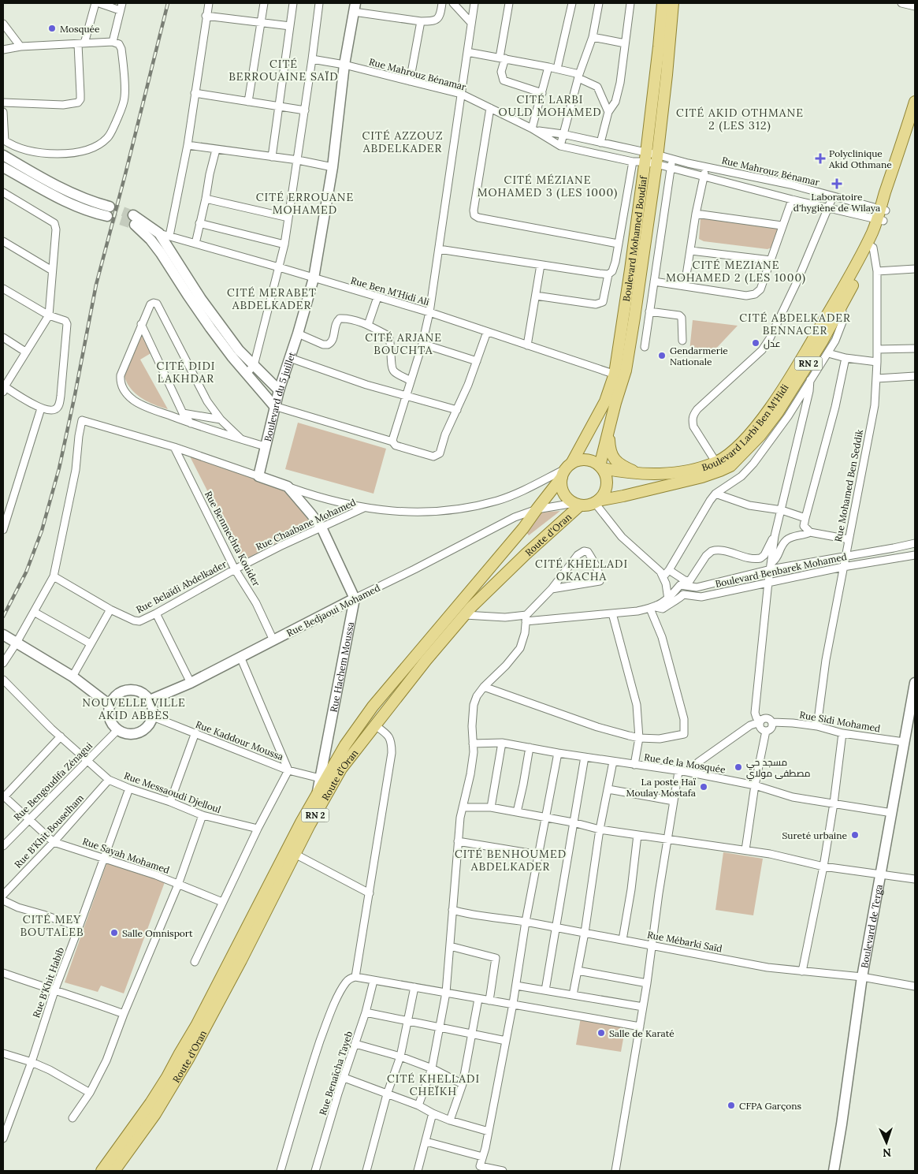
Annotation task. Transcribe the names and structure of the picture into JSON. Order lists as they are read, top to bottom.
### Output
{
  "streets": {
    "main road": [
      "Boulevard Mohamed Boudiaf",
      "RN 2",
      "Boulevard Larbi Ben M'Hidi",
      "Route d'Oran"
    ],
    "street": [
      "Rue Mahrouz Bénamar",
      "Rue Ben M'Hidi Ali",
      "Boulevard du 5 juillet",
      "Rue Mohamed Ben Seddik",
      "Rue Chaabane Mohamed",
      "Rue Benmechta Kouider",
      "Boulevard Benbarek Mohamed",
      "Rue Belaïdi Abdelkader",
      "Rue Bedjaoui Mohamed",
      "Rue Hachem Moussa",
      "Rue Sidi Mohamed",
      "Rue Kaddour Moussa",
      "Rue de la Mosquée",
      "Rue Bengoudifa Zénagui",
      "Rue Messaoudi Djelloul",
      "Rue B'Khit Bouselham",
      "Rue Sayah Mohamed",
      "Boulevard de Terga",
      "Rue Mébarki Saïd",
      "Rue B'Khit Habib",
      "Rue Benaïcha Tayeb"
    ]
  },
  "crossings": [
    ["Rue Mahrouz Bénamar", "Boulevard Mohamed Boudiaf"],
    ["Rue Mahrouz Bénamar", "Boulevard du 5 juillet"],
    ["Rue Mahrouz Bénamar", "Boulevard Larbi Ben M'Hidi"],
    ["Boulevard Mohamed Boudiaf", "Rue Ben M'Hidi Ali"],
    ["Boulevard Mohamed Boudiaf", "RN 2"],
    ["Boulevard Mohamed Boudiaf", "Boulevard Larbi Ben M'Hidi"],
    ["Boulevard Mohamed Boudiaf", "Route d'Oran"],
    ["Boulevard Mohamed Boudiaf", "Rue Bedjaoui Mohamed"],
    ["Rue Ben M'Hidi Ali", "Boulevard du 5 juillet"],
    ["RN 2", "Boulevard Larbi Ben M'Hidi"],
    ["RN 2", "Route d'Oran"],
    ["RN 2", "Rue Bedjaoui Mohamed"],
    ["Boulevard Larbi Ben M'Hidi", "Rue Mohamed Ben Seddik"],
    ["Boulevard Larbi Ben M'Hidi", "Route d'Oran"],
    ["Boulevard Larbi Ben M'Hidi", "Rue Bedjaoui Mohamed"],
    ["Rue Mohamed Ben Seddik", "Boulevard Benbarek Mohamed"],
    ["Rue Mohamed Ben Seddik", "Rue Sidi Mohamed"],
    ["Rue Chaabane Mohamed", "Rue Benmechta Kouider"],
    ["Rue Chaabane Mohamed", "Rue Belaïdi Abdelkader"],
    ["Route d'Oran", "Rue Bedjaoui Mohamed"],
    ["Route d'Oran", "Rue Hachem Moussa"],
    ["Rue Benmechta Kouider", "Rue Belaïdi Abdelkader"],
    ["Rue Benmechta Kouider", "Rue Bedjaoui Mohamed"],
    ["Rue Bedjaoui Mohamed", "Rue Hachem Moussa"],
    ["Rue Bedjaoui Mohamed", "Rue Kaddour Moussa"],
    ["Rue Bedjaoui Mohamed", "Rue Bengoudifa Zénagui"],
    ["Rue Hachem Moussa", "Rue Kaddour Moussa"],
    ["Rue Sidi Mohamed", "Boulevard de Terga"],
    ["Rue Kaddour Moussa", "Rue Bengoudifa Zénagui"],
    ["Rue de la Mosquée", "Boulevard de Terga"],
    ["Rue Bengoudifa Zénagui", "Rue Messaoudi Djelloul"],
    ["Rue Bengoudifa Zénagui", "Rue Sayah Mohamed"],
    ["Rue Messaoudi Djelloul", "Rue B'Khit Bouselham"],
    ["Rue Messaoudi Djelloul", "Rue B'Khit Habib"],
    ["Rue B'Khit Bouselham", "Rue Sayah Mohamed"],
    ["Rue Sayah Mohamed", "Rue B'Khit Habib"],
    ["Boulevard de Terga", "Rue Mébarki Saïd"]
  ],
  "districts": [
    "CITÉ BERROUAINE SAÏD",
    "CITÉ LARBI OULD MOHAMED",
    "CITÉ AKID OTHMANE 2 (LES 312)",
    "CITÉ AZZOUZ ABDELKADER",
    "CITÉ MÉZIANE MOHAMED 3 (LES 1000)",
    "CITÉ ERROUANE MOHAMED",
    "CITÉ MEZIANE MOHAMED 2 (LES 1000)",
    "CITÉ MERABET ABDELKADER",
    "CITÉ ABDELKADER BENNACER",
    "CITÉ ARJANE BOUCHTA",
    "CITÉ DIDI LAKHDAR",
    "CITÉ KHELLADI OKACHA",
    "NOUVELLE VILLE AKID ABBÈS",
    "CITÉ BENHOUMED ABDELKADER",
    "CITÉ MEY BOUTALEB",
    "CITÉ KHELLADI CHEÏKH"
  ],
  "places": {
    "other": [
      "Mosquée",
      "عدل",
      "Gendarmerie Nationale",
      "مسجد حي مصطفى مولاي",
      "La poste Haï Moulay Mostafa",
      "Sureté urbaine",
      "Salle Omnisport",
      "Salle de Karaté",
      "CFPA Garçons"
    ],
    "health": ["Polyclinique Akid Othmane", "Laboratoire d'hygiène de Wilaya"]
  },
  "north": "bottom"
}
